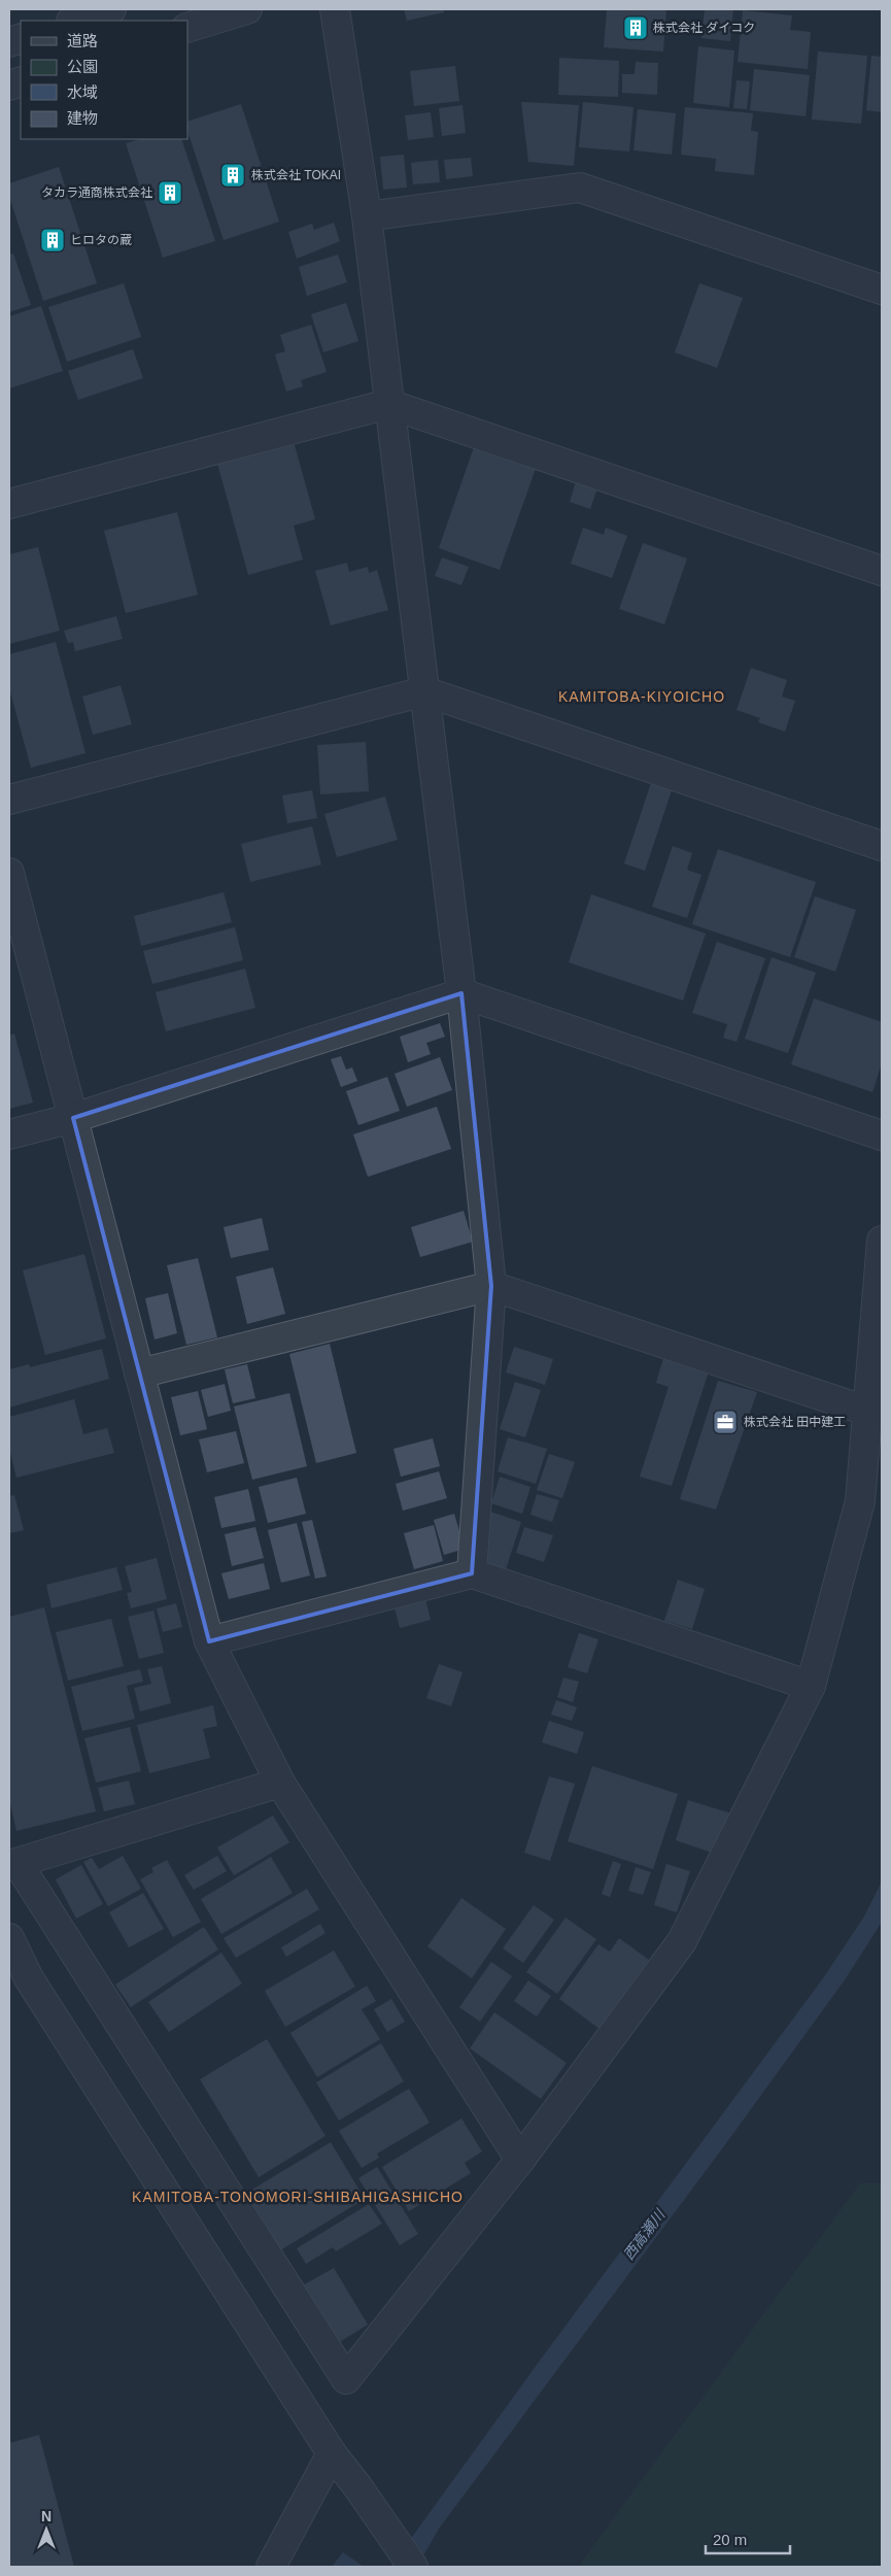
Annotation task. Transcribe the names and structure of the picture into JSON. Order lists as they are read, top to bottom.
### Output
{
  "districts": ["KAMITOBA-KIYOICHO", "KAMITOBA-TONOMORI-SHIBAHIGASHICHO"],
  "water": ["西高瀬川"],
  "places": {
    "building": [
      "株式会社 ダイコク",
      "株式会社 TOKAI",
      "タカラ通商株式会社",
      "ヒロタの蔵"
    ],
    "office": ["株式会社 田中建工"]
  },
  "legend": [
    "道路",
    "公園",
    "水域",
    "建物"
  ],
  "scale_bar": "20 m",
  "north": "top"
}
